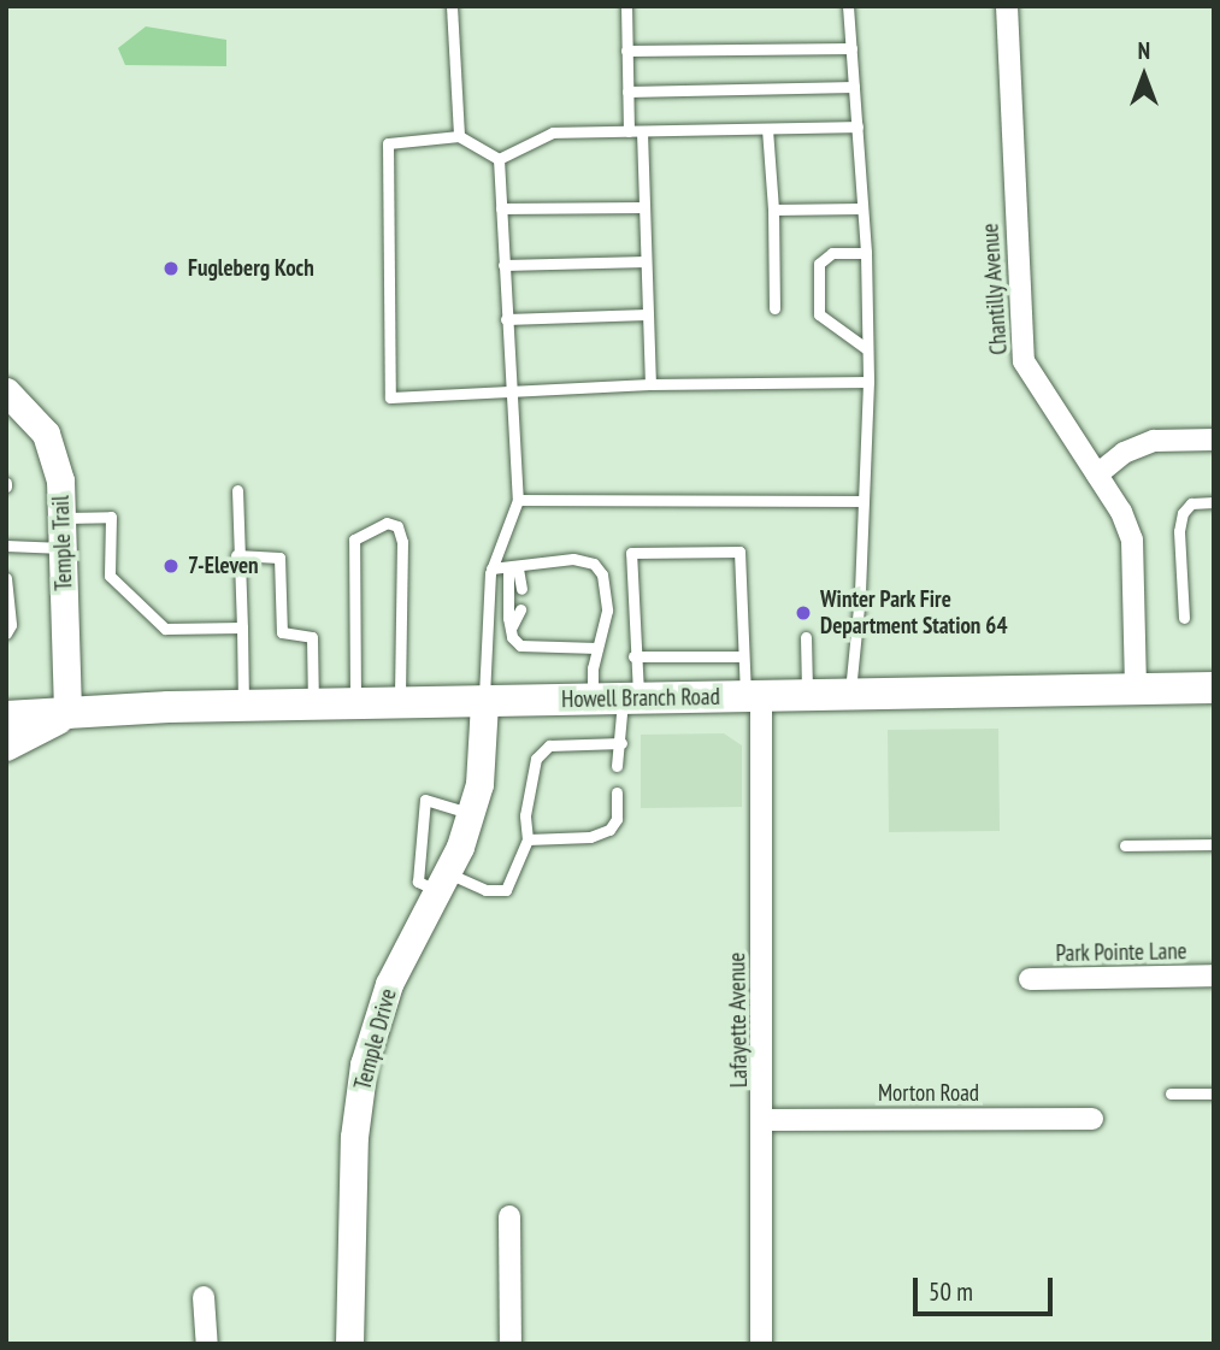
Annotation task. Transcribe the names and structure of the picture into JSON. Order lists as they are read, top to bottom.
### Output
{
  "streets": {
    "main road": ["Howell Branch Road"],
    "street": [
      "Chantilly Avenue",
      "Temple Trail",
      "Park Pointe Lane",
      "Lafayette Avenue",
      "Temple Drive",
      "Morton Road"
    ]
  },
  "crossings": [
    ["Chantilly Avenue", "Howell Branch Road"],
    ["Temple Trail", "Howell Branch Road"],
    ["Howell Branch Road", "Lafayette Avenue"],
    ["Howell Branch Road", "Temple Drive"],
    ["Lafayette Avenue", "Morton Road"]
  ],
  "places": ["Fugleberg Koch", "7-Eleven", "Winter Park Fire Department Station 64"],
  "scale_bar": "50 m",
  "north": "top"
}
